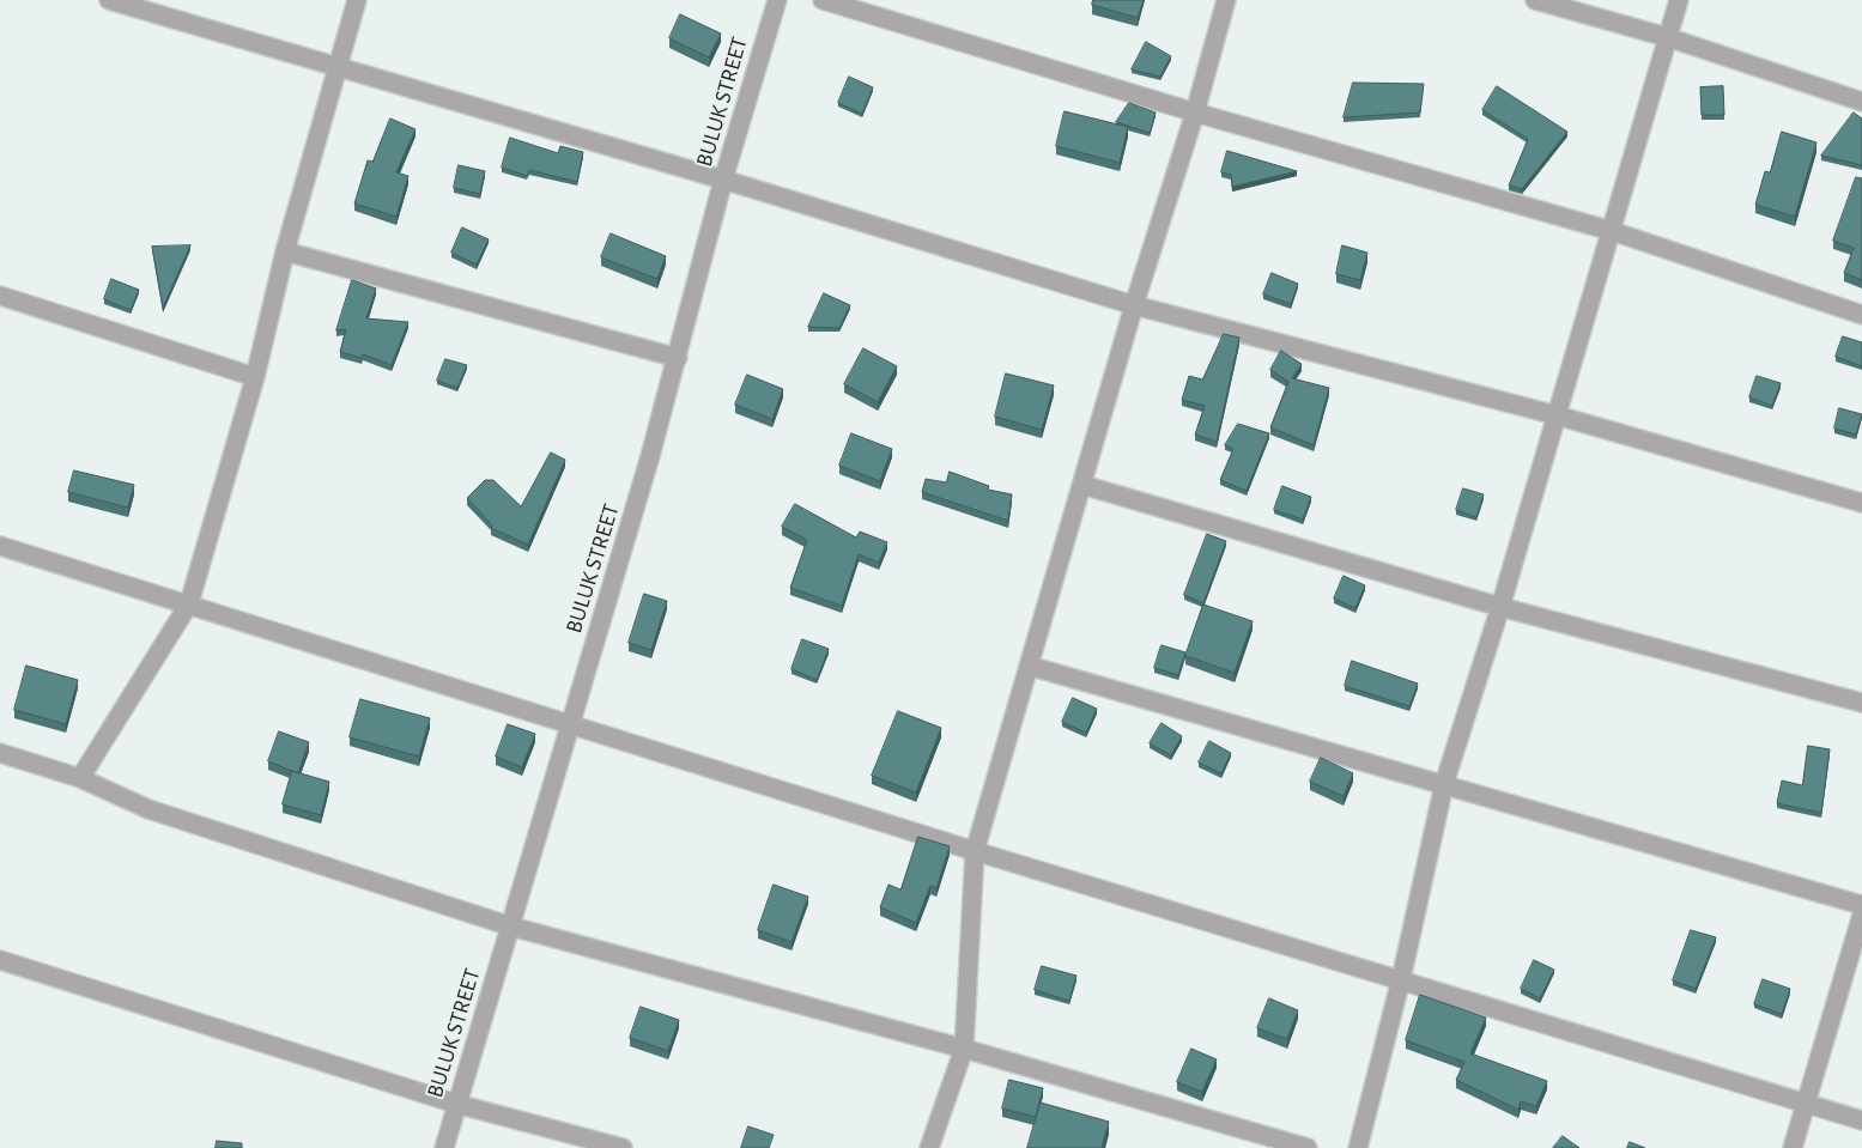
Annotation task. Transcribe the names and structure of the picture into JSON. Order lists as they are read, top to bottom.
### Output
{
  "streets": {
    "street": ["BULUK STREET"]
  }
}
